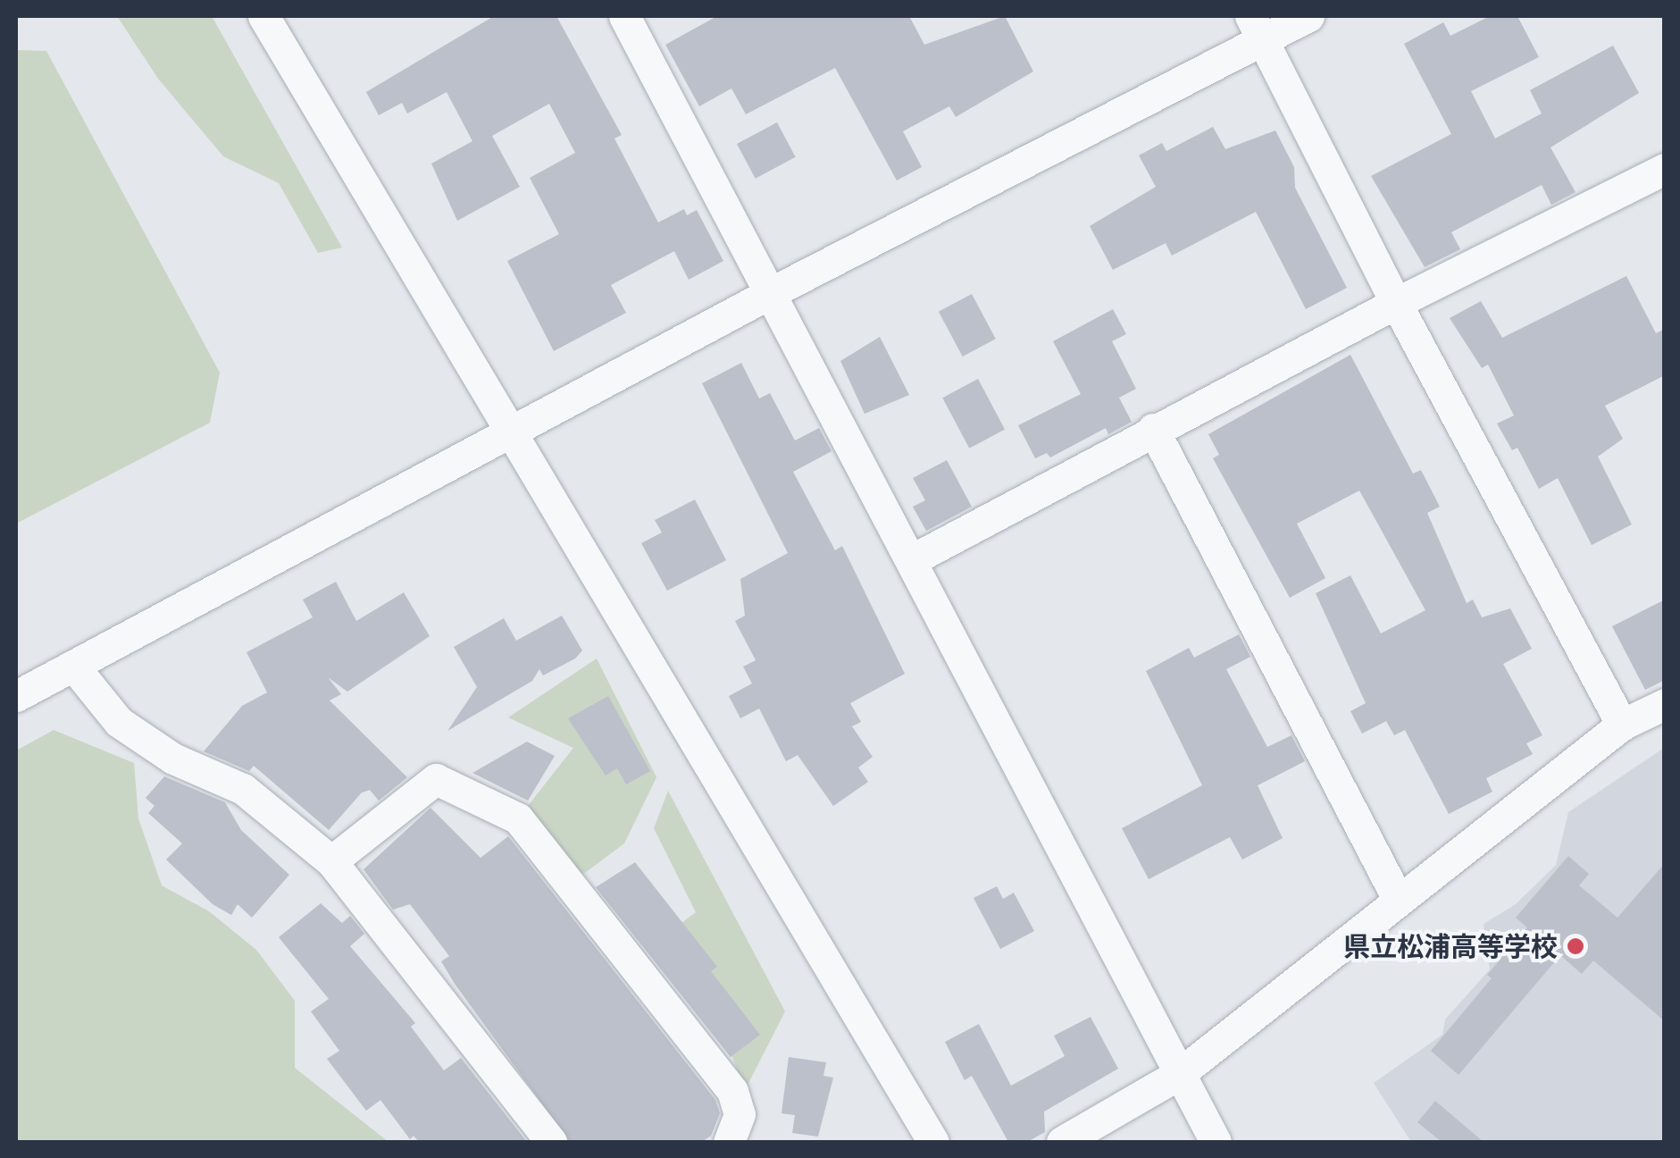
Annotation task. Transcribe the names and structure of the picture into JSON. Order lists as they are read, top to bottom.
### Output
{
  "places": ["県立松浦高等学校"]
}
